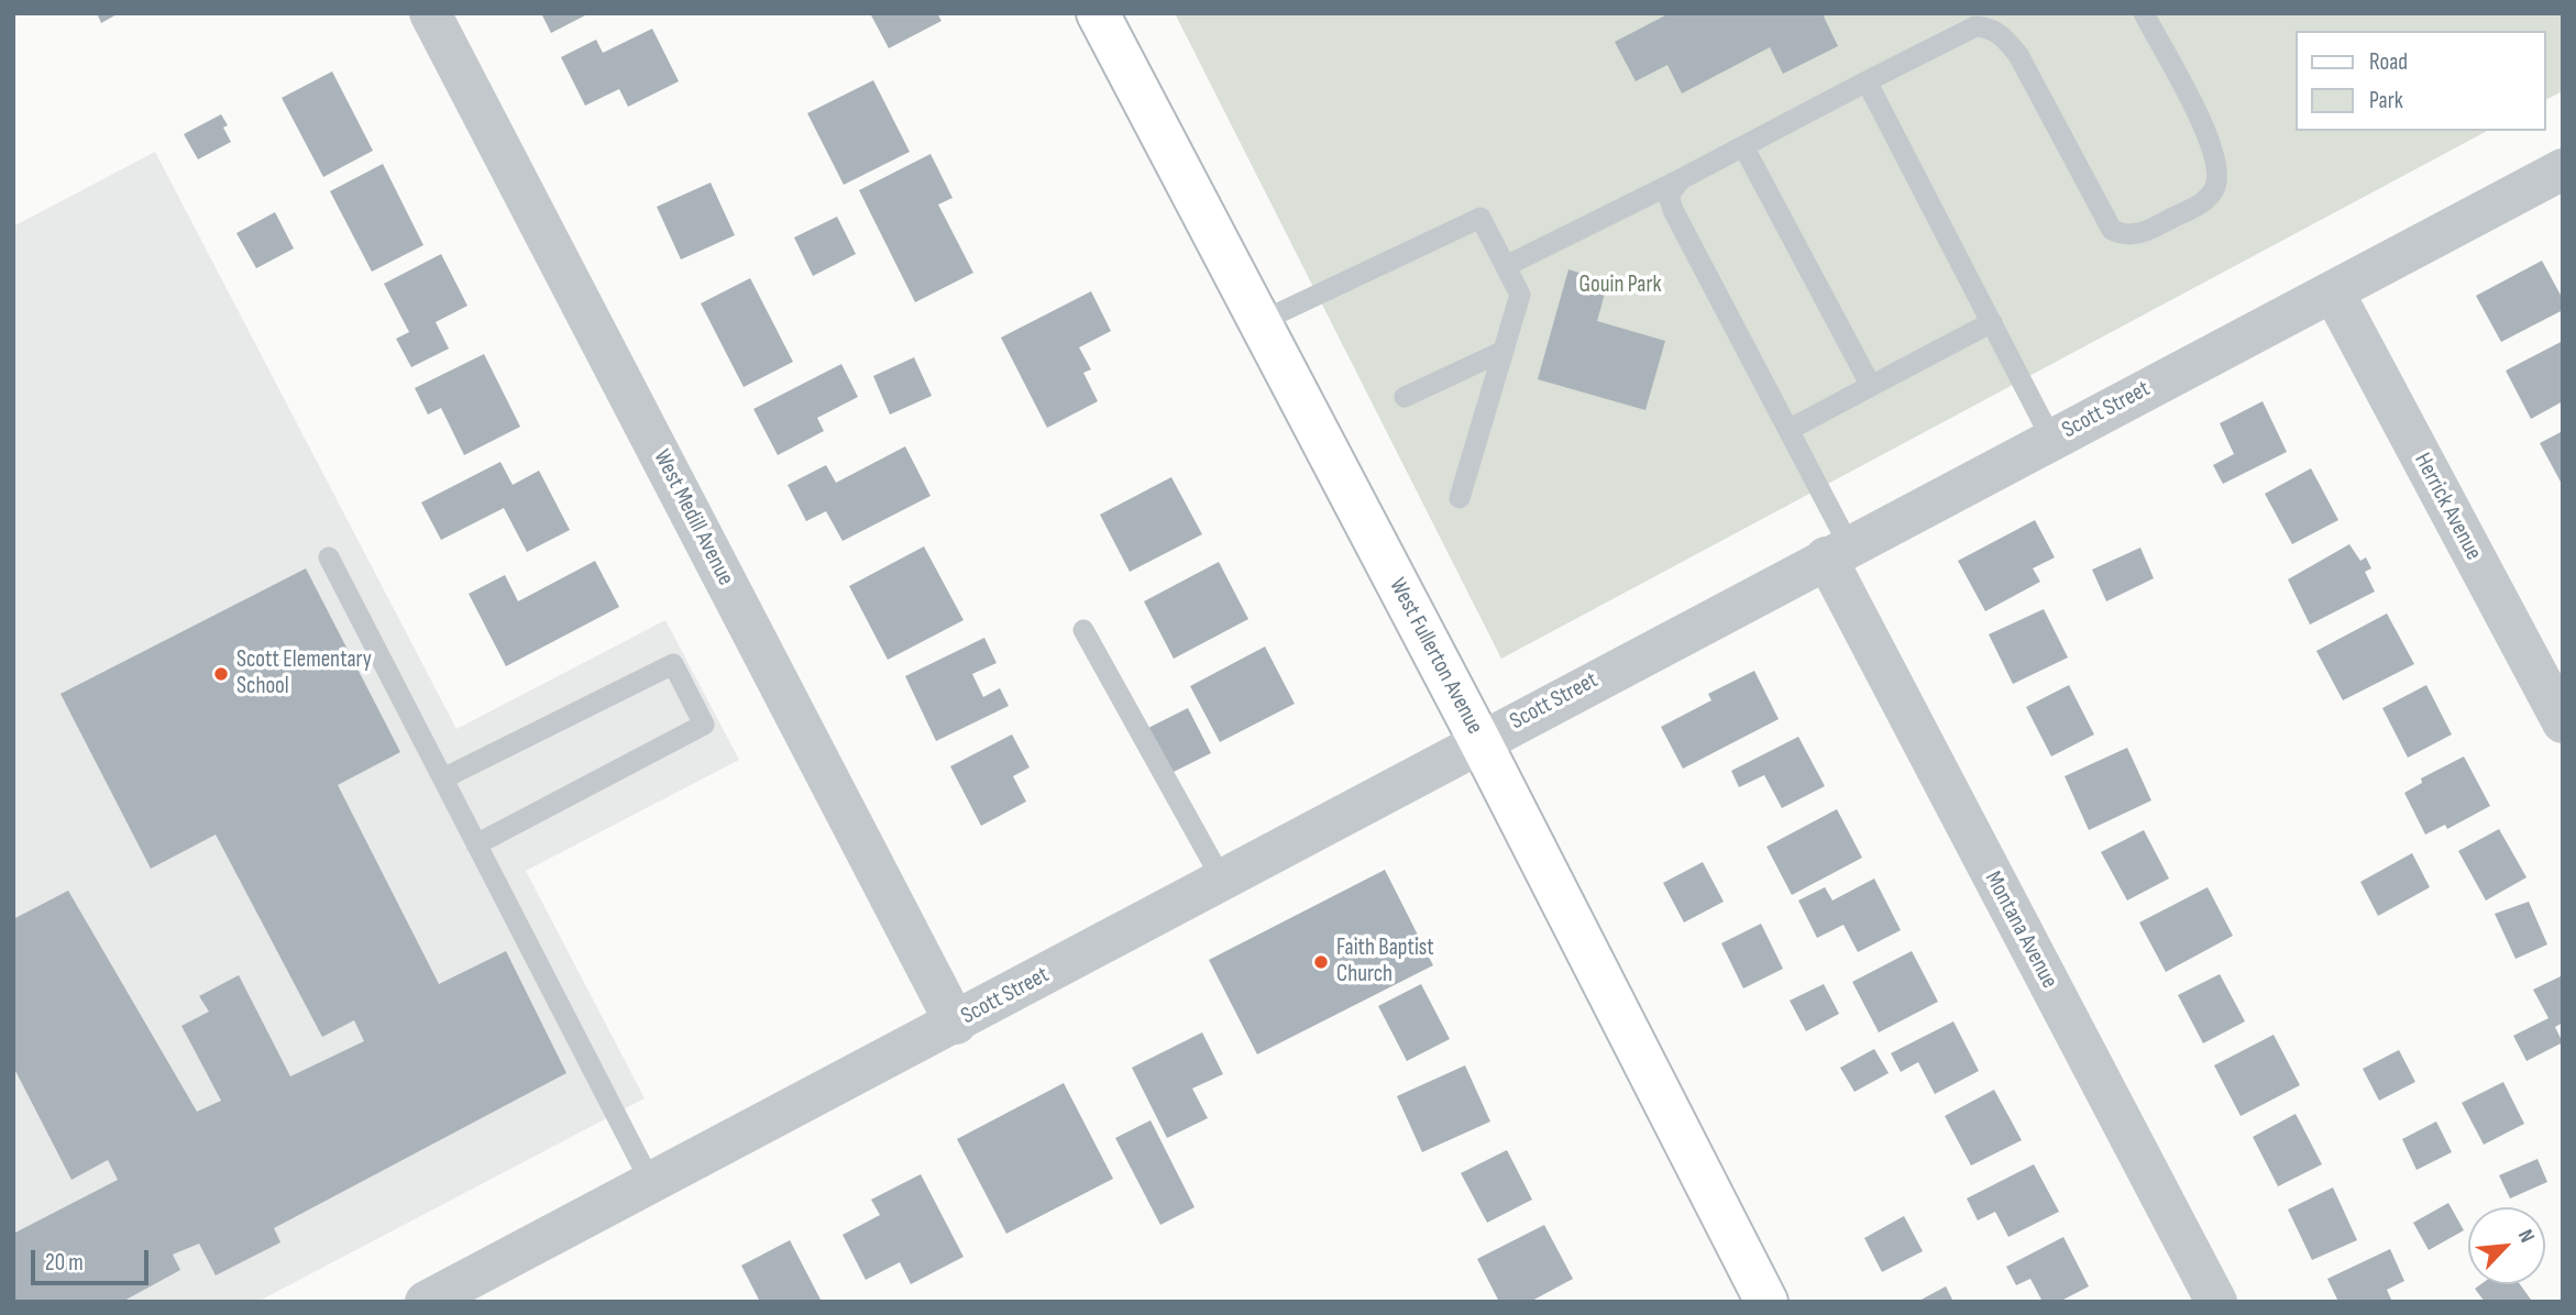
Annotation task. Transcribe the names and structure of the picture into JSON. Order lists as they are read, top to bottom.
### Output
{
  "streets": {
    "street": [
      "Scott Street",
      "Herrick Avenue",
      "West Medill Avenue",
      "West Fullerton Avenue",
      "Montana Avenue"
    ]
  },
  "crossings": [
    ["Scott Street", "Herrick Avenue"],
    ["Scott Street", "West Medill Avenue"],
    ["Scott Street", "West Fullerton Avenue"],
    ["Scott Street", "Montana Avenue"]
  ],
  "parks": ["Gouin Park"],
  "places": ["Scott Elementary School", "Faith Baptist Church"],
  "legend": ["Road", "Park"],
  "scale_bar": "20 m",
  "north": "top right"
}
